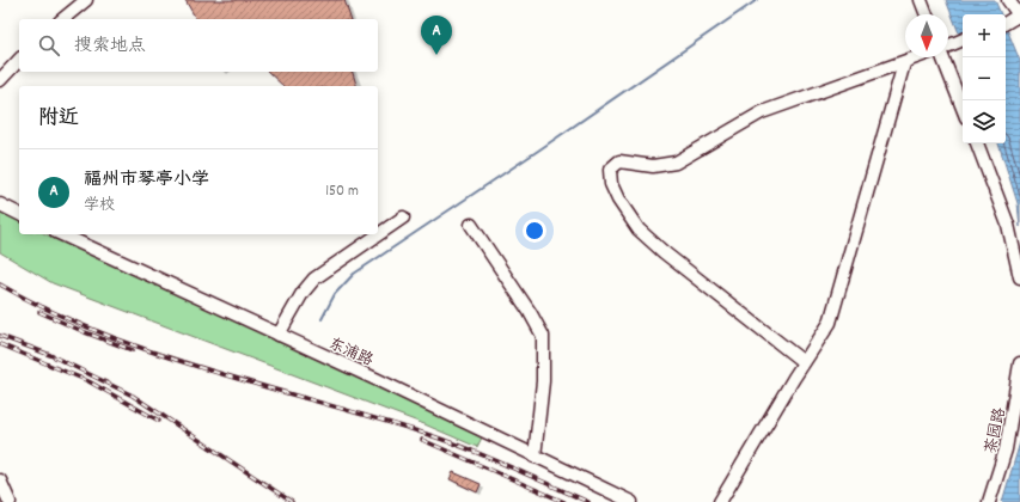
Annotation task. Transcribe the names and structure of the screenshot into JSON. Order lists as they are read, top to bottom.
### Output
{
  "streets": {
    "street": ["东浦路", "茶园路"]
  },
  "north": "bottom",
  "page": {
    "map_buttons": ["+", "−"],
    "pins": "A",
    "search": "搜索地点",
    "heading": "附近",
    "list": [
      {
        "mark": "A",
        "name": "福州市琴亭小学",
        "note": "学校",
        "value": "150 m"
      }
    ]
  }
}
